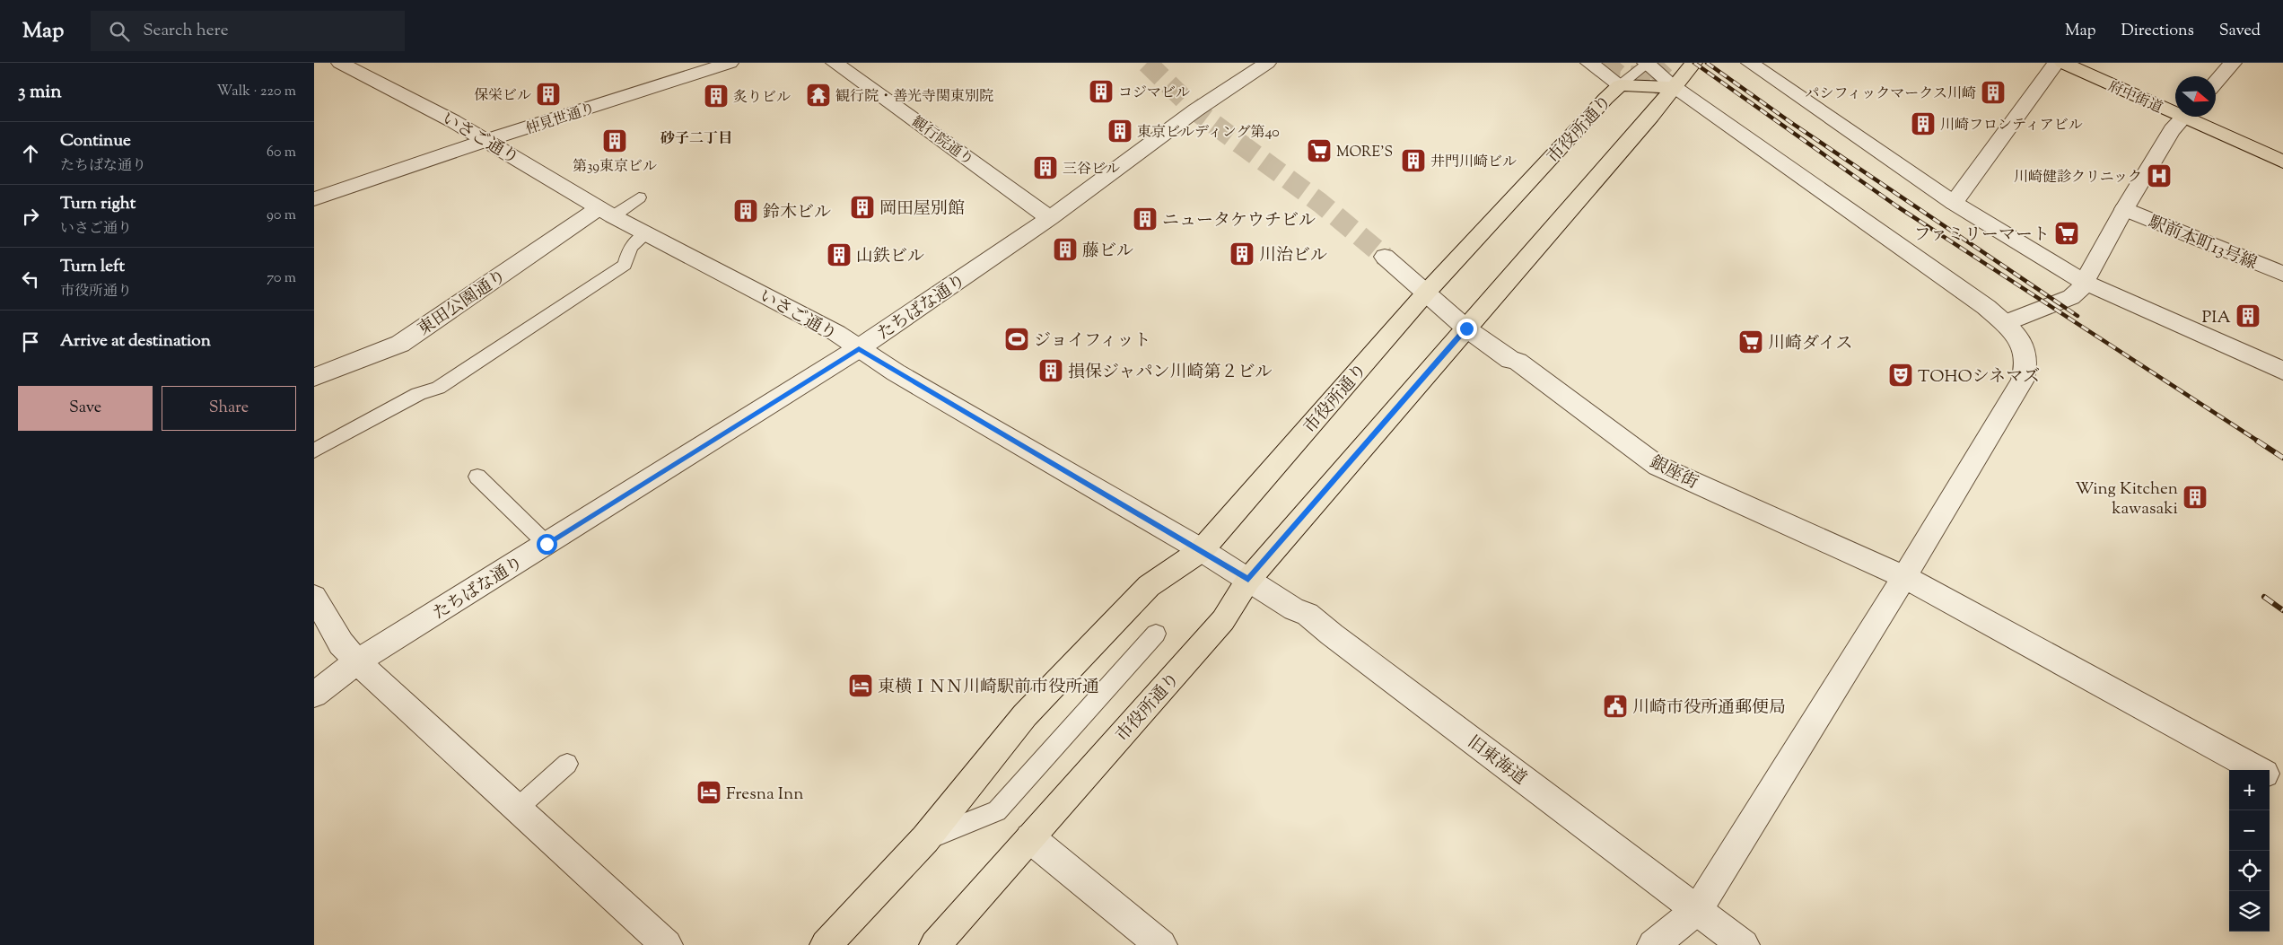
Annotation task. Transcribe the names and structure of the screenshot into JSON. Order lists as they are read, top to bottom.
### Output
{
  "streets": {
    "main road": ["府中街道", "市役所通り"],
    "street": [
      "仲見世通り",
      "いさご通り",
      "観行院通り",
      "駅前本町13号線",
      "東田公園通り",
      "たちばな通り",
      "銀座街",
      "旧東海道"
    ]
  },
  "crossings": [
    ["仲見世通り", "いさご通り"],
    ["市役所通り", "いさご通り"],
    ["市役所通り", "銀座街"],
    ["市役所通り", "旧東海道"],
    ["いさご通り", "東田公園通り"],
    ["いさご通り", "たちばな通り"],
    ["いさご通り", "旧東海道"],
    ["観行院通り", "たちばな通り"]
  ],
  "districts": ["砂子二丁目"],
  "places": {
    "building": [
      "コジマビル",
      "パシフィックマークス川崎",
      "保栄ビル",
      "炙りビル",
      "川崎フロンティアビル",
      "東京ビルディング第40",
      "第39東京ビル",
      "井門川崎ビル",
      "三谷ビル",
      "岡田屋別館",
      "鈴木ビル",
      "ニュータケウチビル",
      "藤ビル",
      "川治ビル",
      "山鉄ビル",
      "PIA",
      "損保ジャパン川崎第２ビル",
      "Wing Kitchen kawasaki"
    ],
    "temple": ["観行院・善光寺関東別院"],
    "supermarket": ["MORE'S", "ファミリーマート", "川崎ダイス"],
    "hospital": ["川崎健診クリニック"],
    "sports": ["ジョイフィット"],
    "theatre": ["TOHOシネマズ"],
    "hotel": ["東横ＩＮＮ川崎駅前市役所通", "Fresna Inn"],
    "public building": ["川崎市役所通郵便局"]
  },
  "north": "right",
  "page": {
    "header": "Map",
    "search": "Search here",
    "nav": ["Map", "Directions", "Saved"],
    "heading": ["3 min", "Walk · 220 m"],
    "list": [
      ["Continue", "たちばな通り", "60 m"],
      ["Turn right", "いさご通り", "90 m"],
      ["Turn left", "市役所通り", "70 m"],
      "Arrive at destination"
    ],
    "buttons": ["Save", "Share"],
    "map_buttons": ["+", "−"]
  }
}
